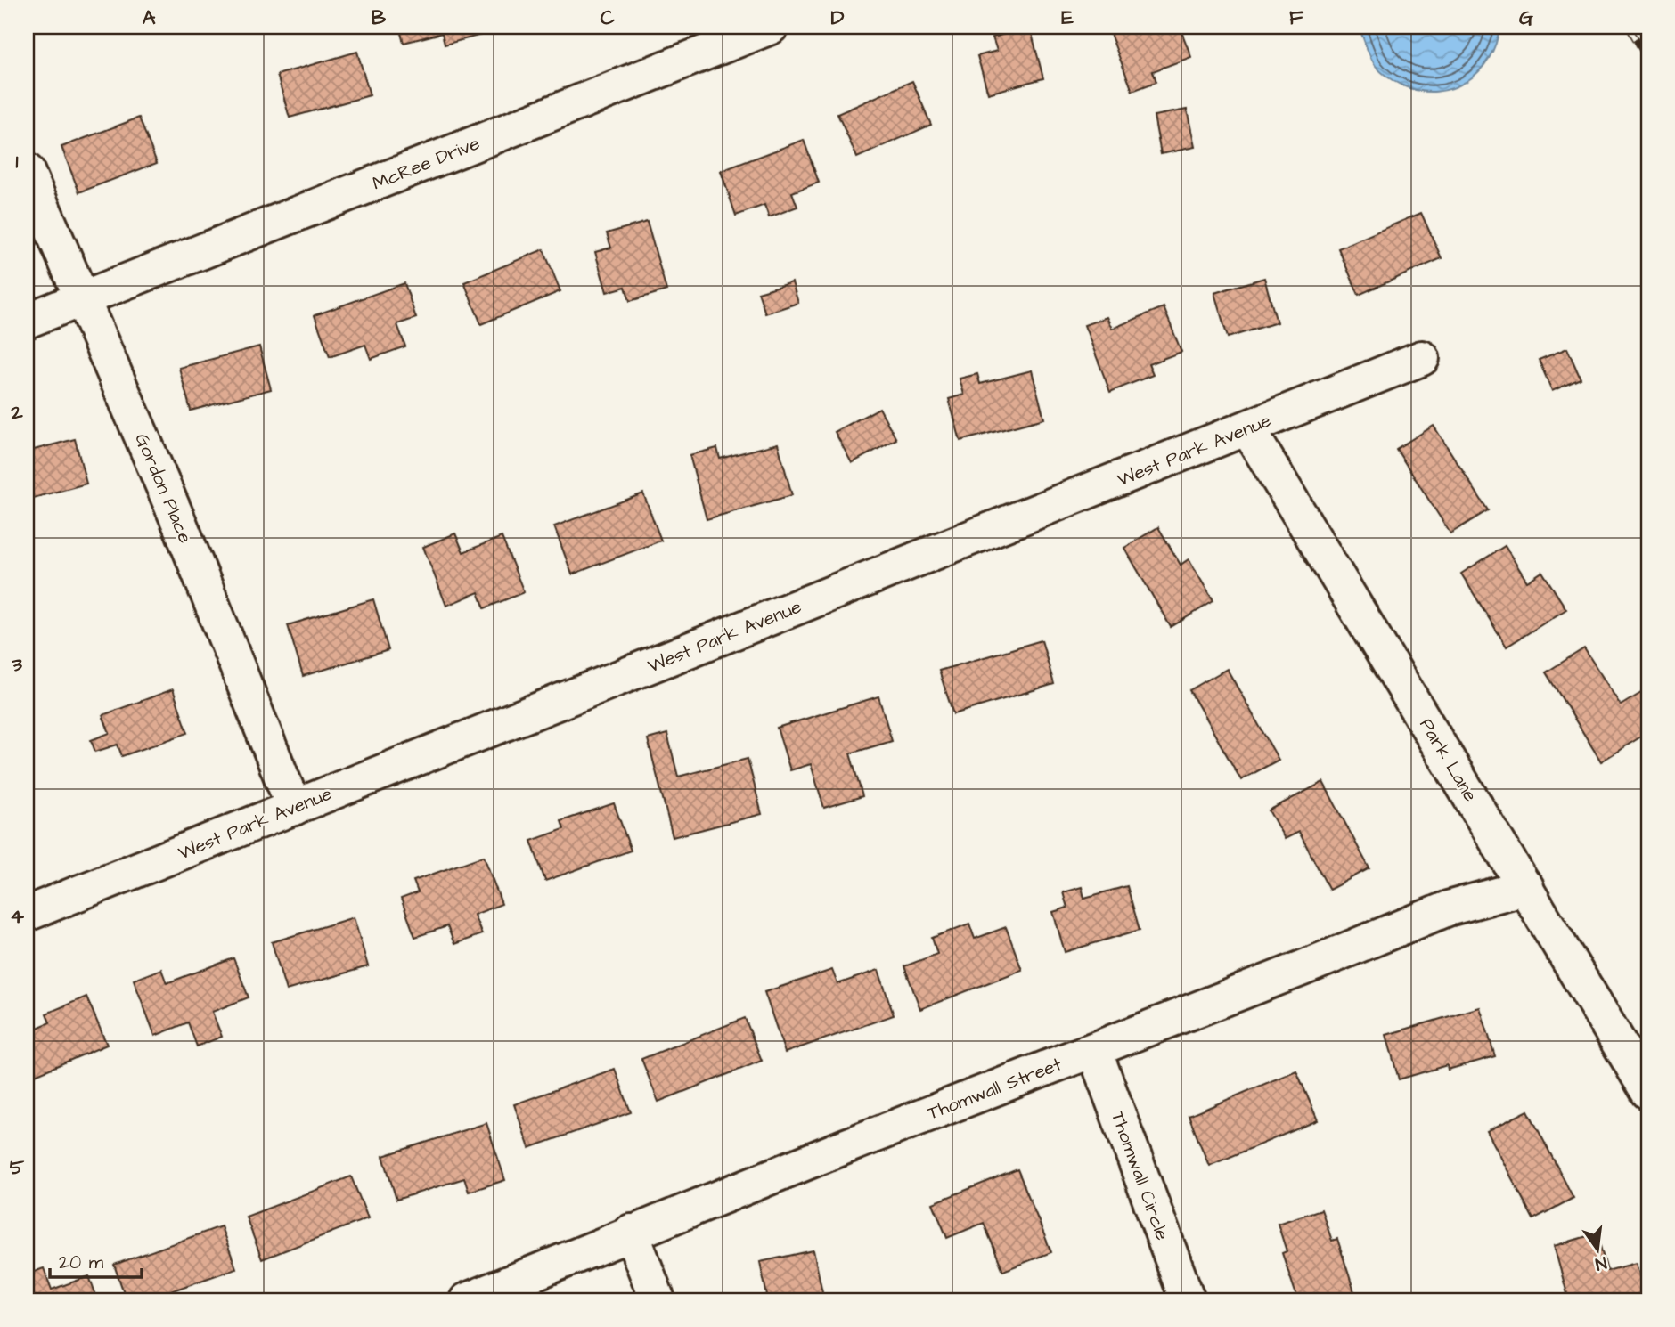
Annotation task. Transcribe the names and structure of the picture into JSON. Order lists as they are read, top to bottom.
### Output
{
  "streets": {
    "street": [
      "McRee Drive",
      "West Park Avenue",
      "Gordon Place",
      "Park Lane",
      "Thomwall Street",
      "Thomwall Circle"
    ]
  },
  "crossings": [
    ["McRee Drive", "Gordon Place"],
    ["West Park Avenue", "Gordon Place"],
    ["West Park Avenue", "Park Lane"],
    ["Park Lane", "Thomwall Street"],
    ["Thomwall Street", "Thomwall Circle"]
  ],
  "scale_bar": "20 m",
  "north": "bottom",
  "grid": {
    "columns": [
      "A",
      "B",
      "C",
      "D",
      "E",
      "F",
      "G"
    ],
    "rows": [
      "1",
      "2",
      "3",
      "4",
      "5"
    ]
  }
}
